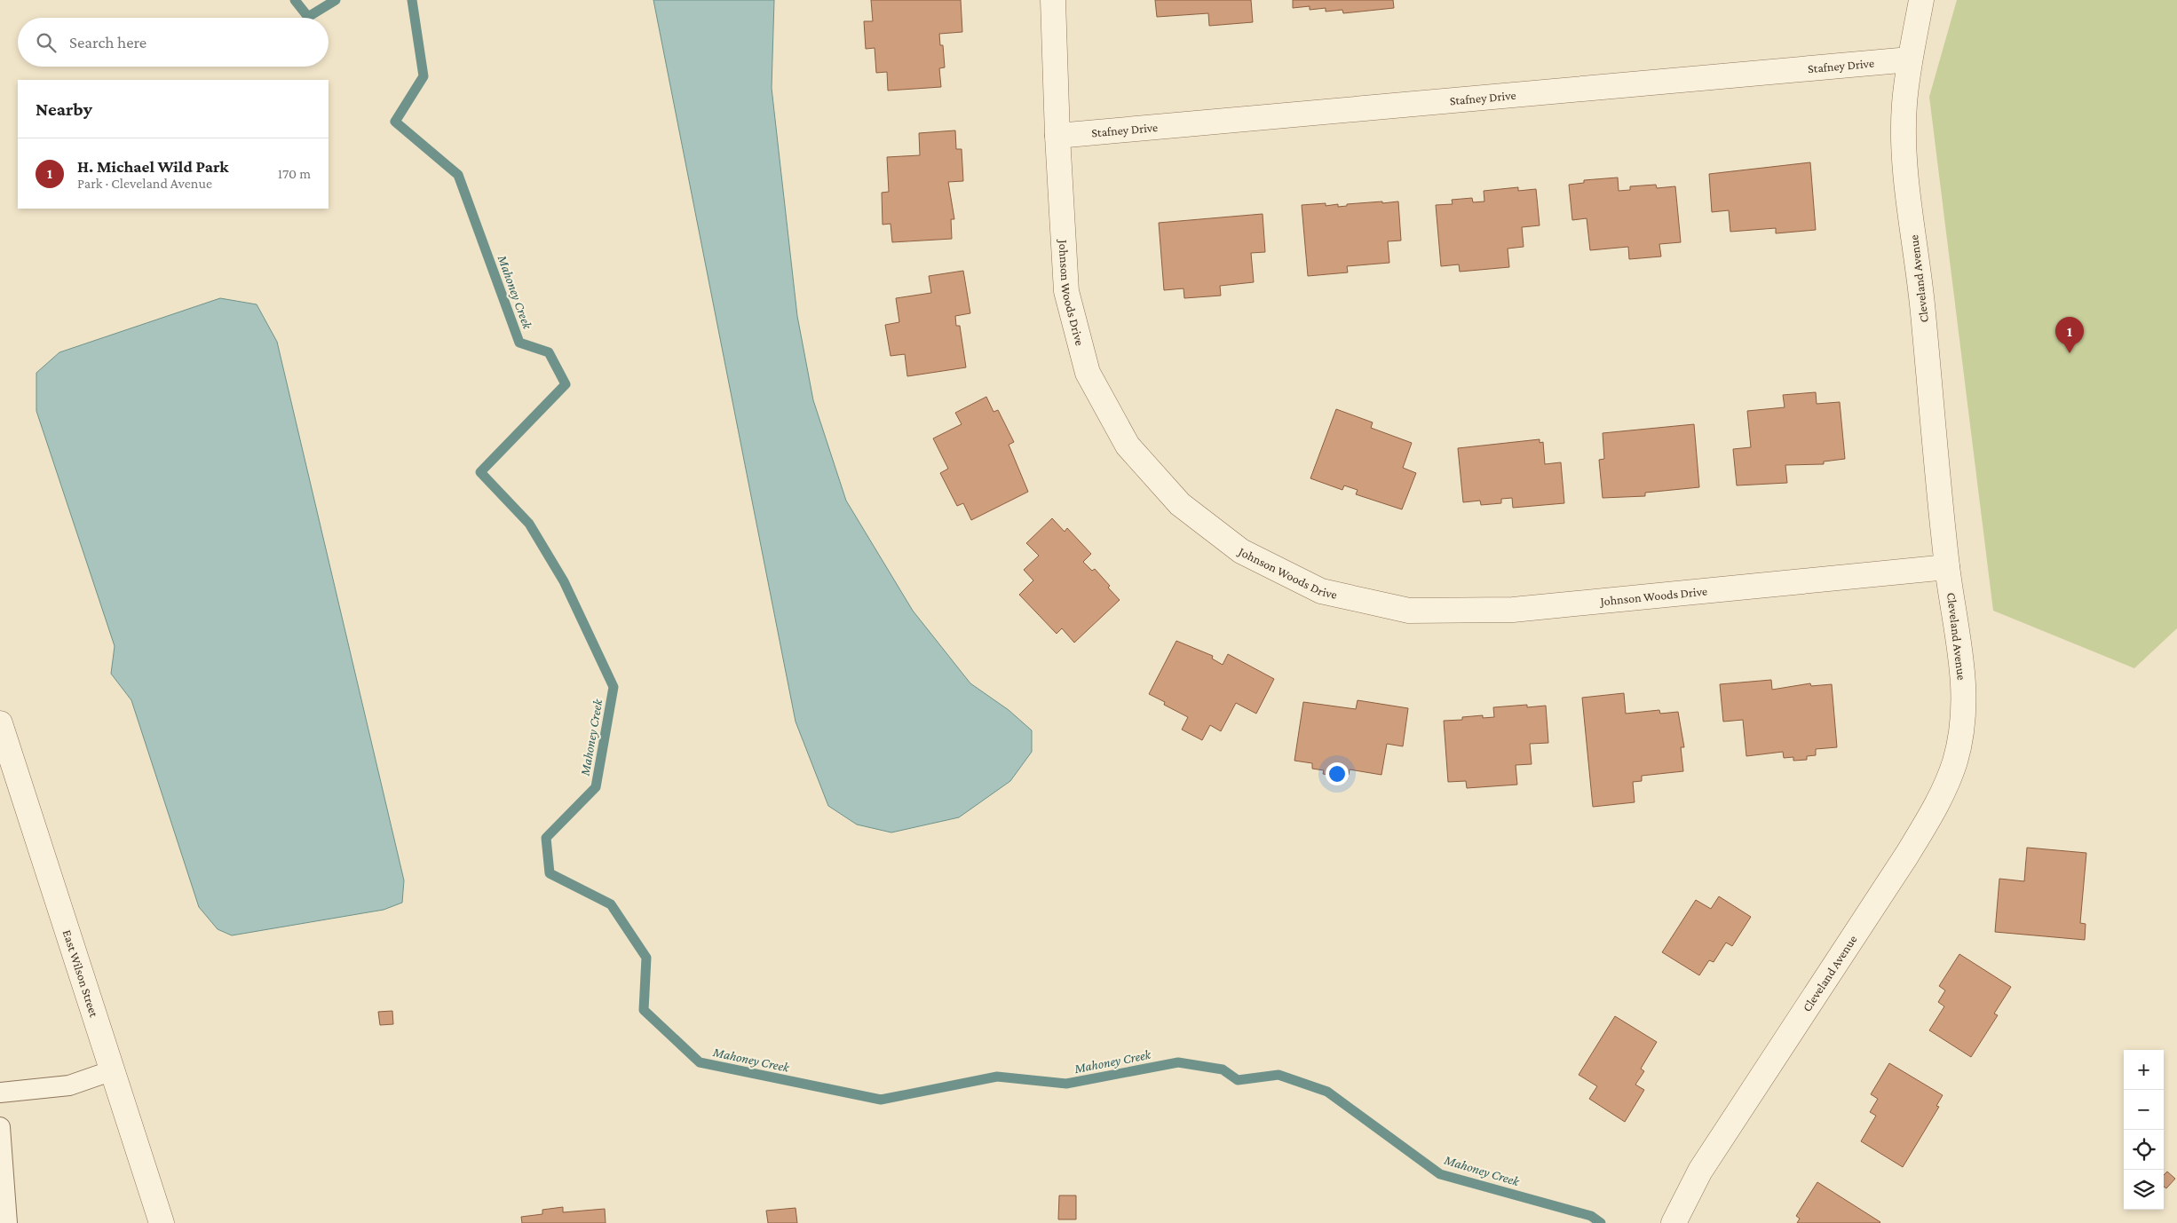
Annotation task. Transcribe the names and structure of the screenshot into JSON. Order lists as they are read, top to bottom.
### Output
{
  "streets": {
    "street": [
      "Stafney Drive",
      "Cleveland Avenue",
      "Johnson Woods Drive",
      "East Wilson Street"
    ]
  },
  "crossings": [
    ["Stafney Drive", "Cleveland Avenue"],
    ["Stafney Drive", "Johnson Woods Drive"],
    ["Cleveland Avenue", "Johnson Woods Drive"]
  ],
  "water": ["Mahoney Creek"],
  "page": {
    "search": "Search here",
    "heading": "Nearby",
    "list": [
      {
        "mark": "1",
        "name": "H. Michael Wild Park",
        "note": "Park · Cleveland Avenue",
        "value": "170 m"
      }
    ],
    "pins": "1",
    "map_buttons": ["+", "−"]
  }
}
